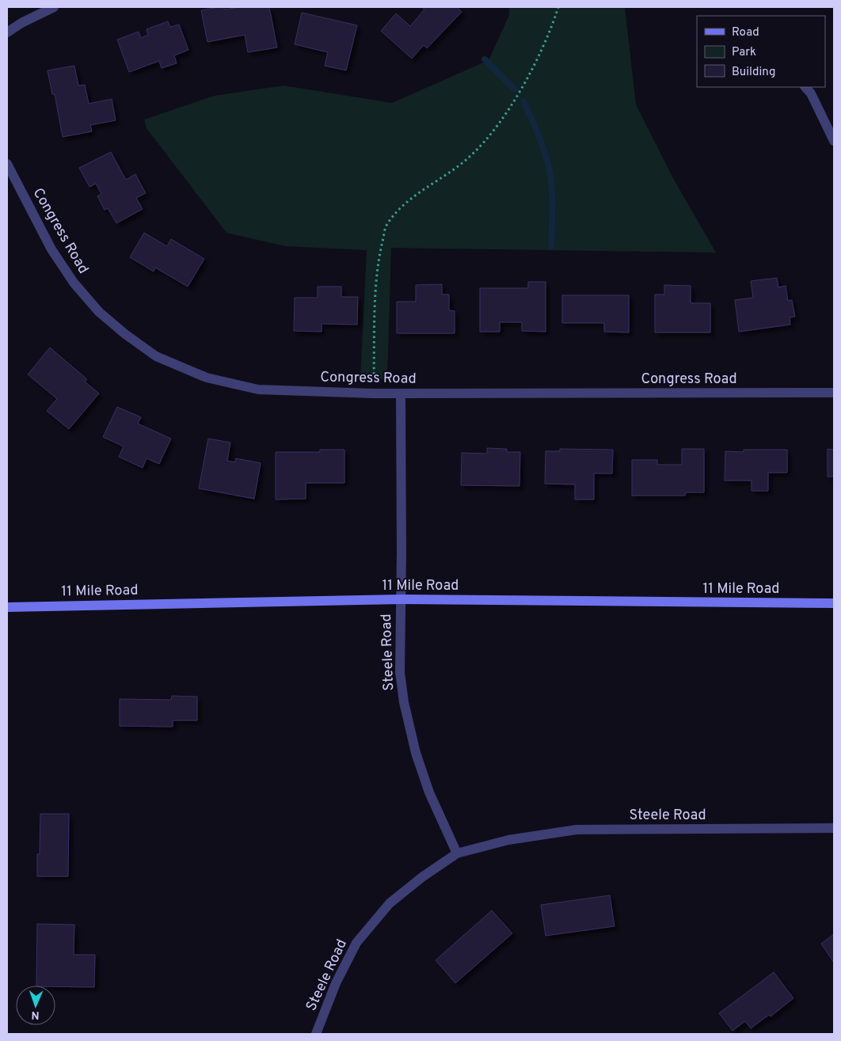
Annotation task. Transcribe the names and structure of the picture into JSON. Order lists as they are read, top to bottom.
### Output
{
  "streets": {
    "street": ["Congress Road", "11 Mile Road", "Steele Road"]
  },
  "crossings": [
    ["Congress Road", "Steele Road"],
    ["11 Mile Road", "Steele Road"]
  ],
  "legend": ["Road", "Park", "Building"],
  "north": "bottom"
}
